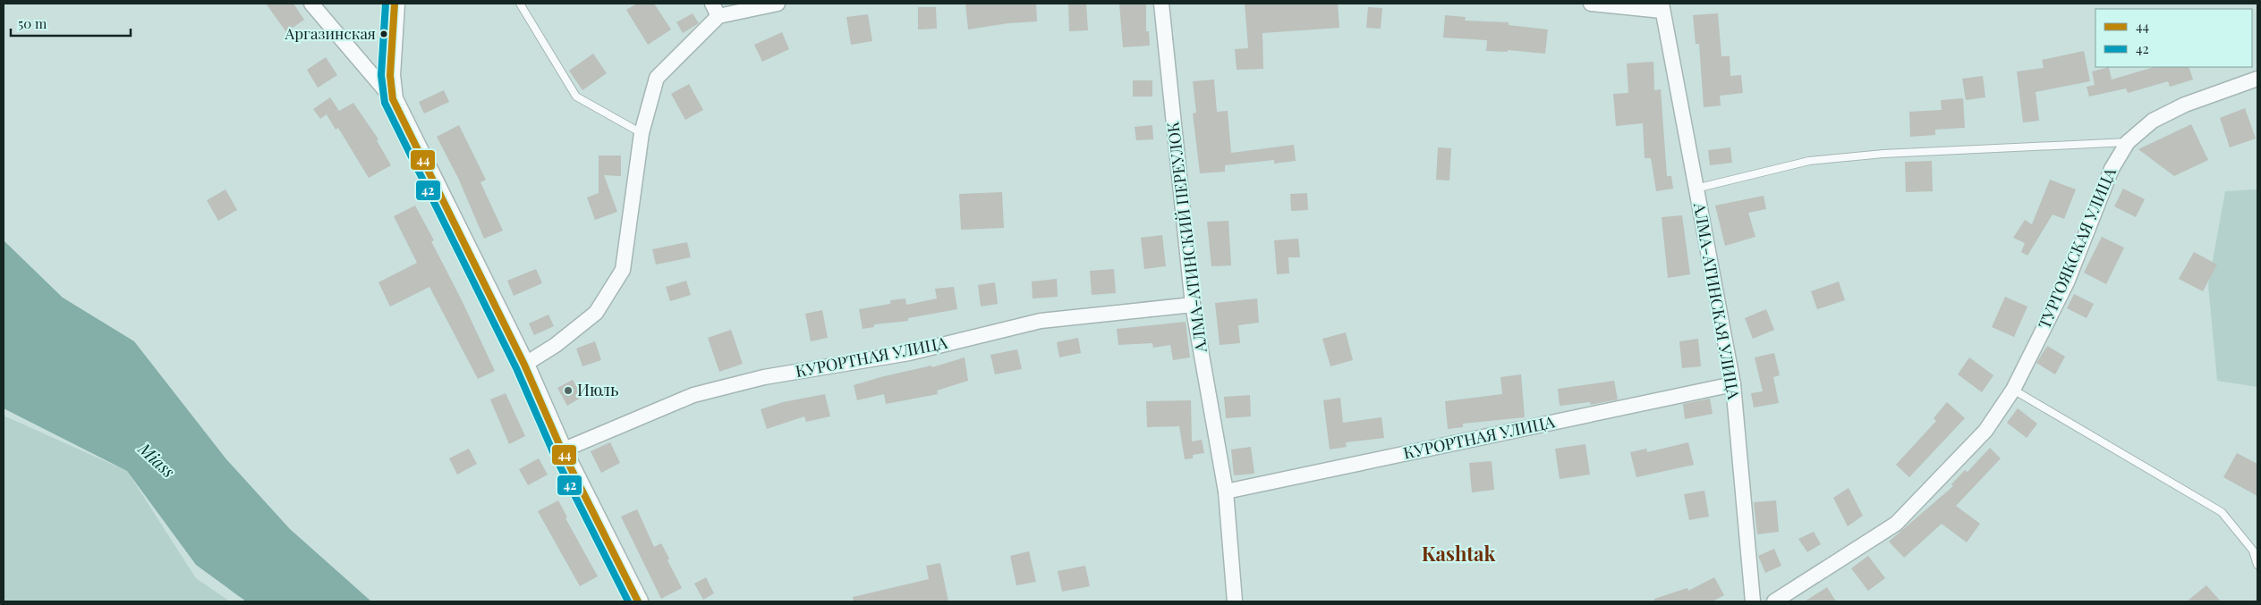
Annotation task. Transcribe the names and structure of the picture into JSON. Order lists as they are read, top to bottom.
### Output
{
  "streets": {
    "street": [
      "АЛМА-АТИНСКИЙ ПЕРЕУЛОК",
      "ТУРГОЯКСКАЯ УЛИЦА",
      "АЛМА-АТИНСКАЯ УЛИЦА",
      "КУРОРТНАЯ УЛИЦА"
    ]
  },
  "crossings": [
    ["АЛМА-АТИНСКИЙ ПЕРЕУЛОК", "КУРОРТНАЯ УЛИЦА"],
    ["АЛМА-АТИНСКАЯ УЛИЦА", "КУРОРТНАЯ УЛИЦА"]
  ],
  "districts": ["Kashtak"],
  "water": ["Miass"],
  "places": ["Аргазинская", "Июль"],
  "lines": ["transit line 44", "transit line 42"],
  "legend": ["44", "42"],
  "scale_bar": "50 m"
}
